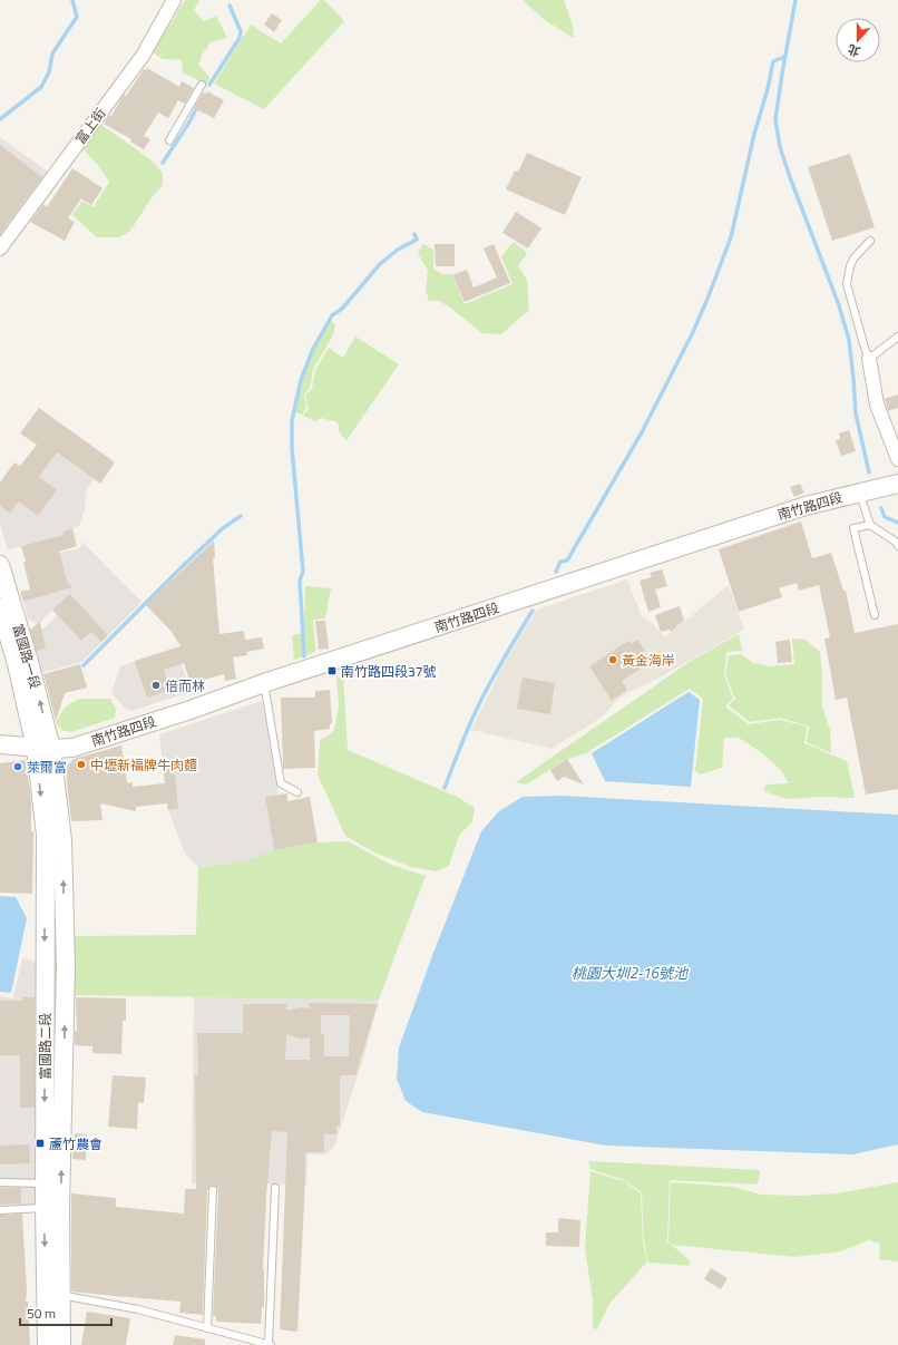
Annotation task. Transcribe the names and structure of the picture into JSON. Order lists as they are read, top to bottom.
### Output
{
  "streets": {
    "street": [
      "富上街",
      "南竹路四段",
      "富國路一段",
      "富國路二段"
    ]
  },
  "crossings": [
    ["南竹路四段", "富國路一段"],
    ["南竹路四段", "富國路二段"],
    ["富國路一段", "富國路二段"]
  ],
  "water": ["桃園大圳2-16號池"],
  "places": {
    "other": [
      "黃金海岸",
      "倍而林",
      "中壢新福牌牛肉麵",
      "萊爾富"
    ],
    "transit": ["南竹路四段37號", "蘆竹農會"]
  },
  "scale_bar": "50 m",
  "north": "bottom"
}
